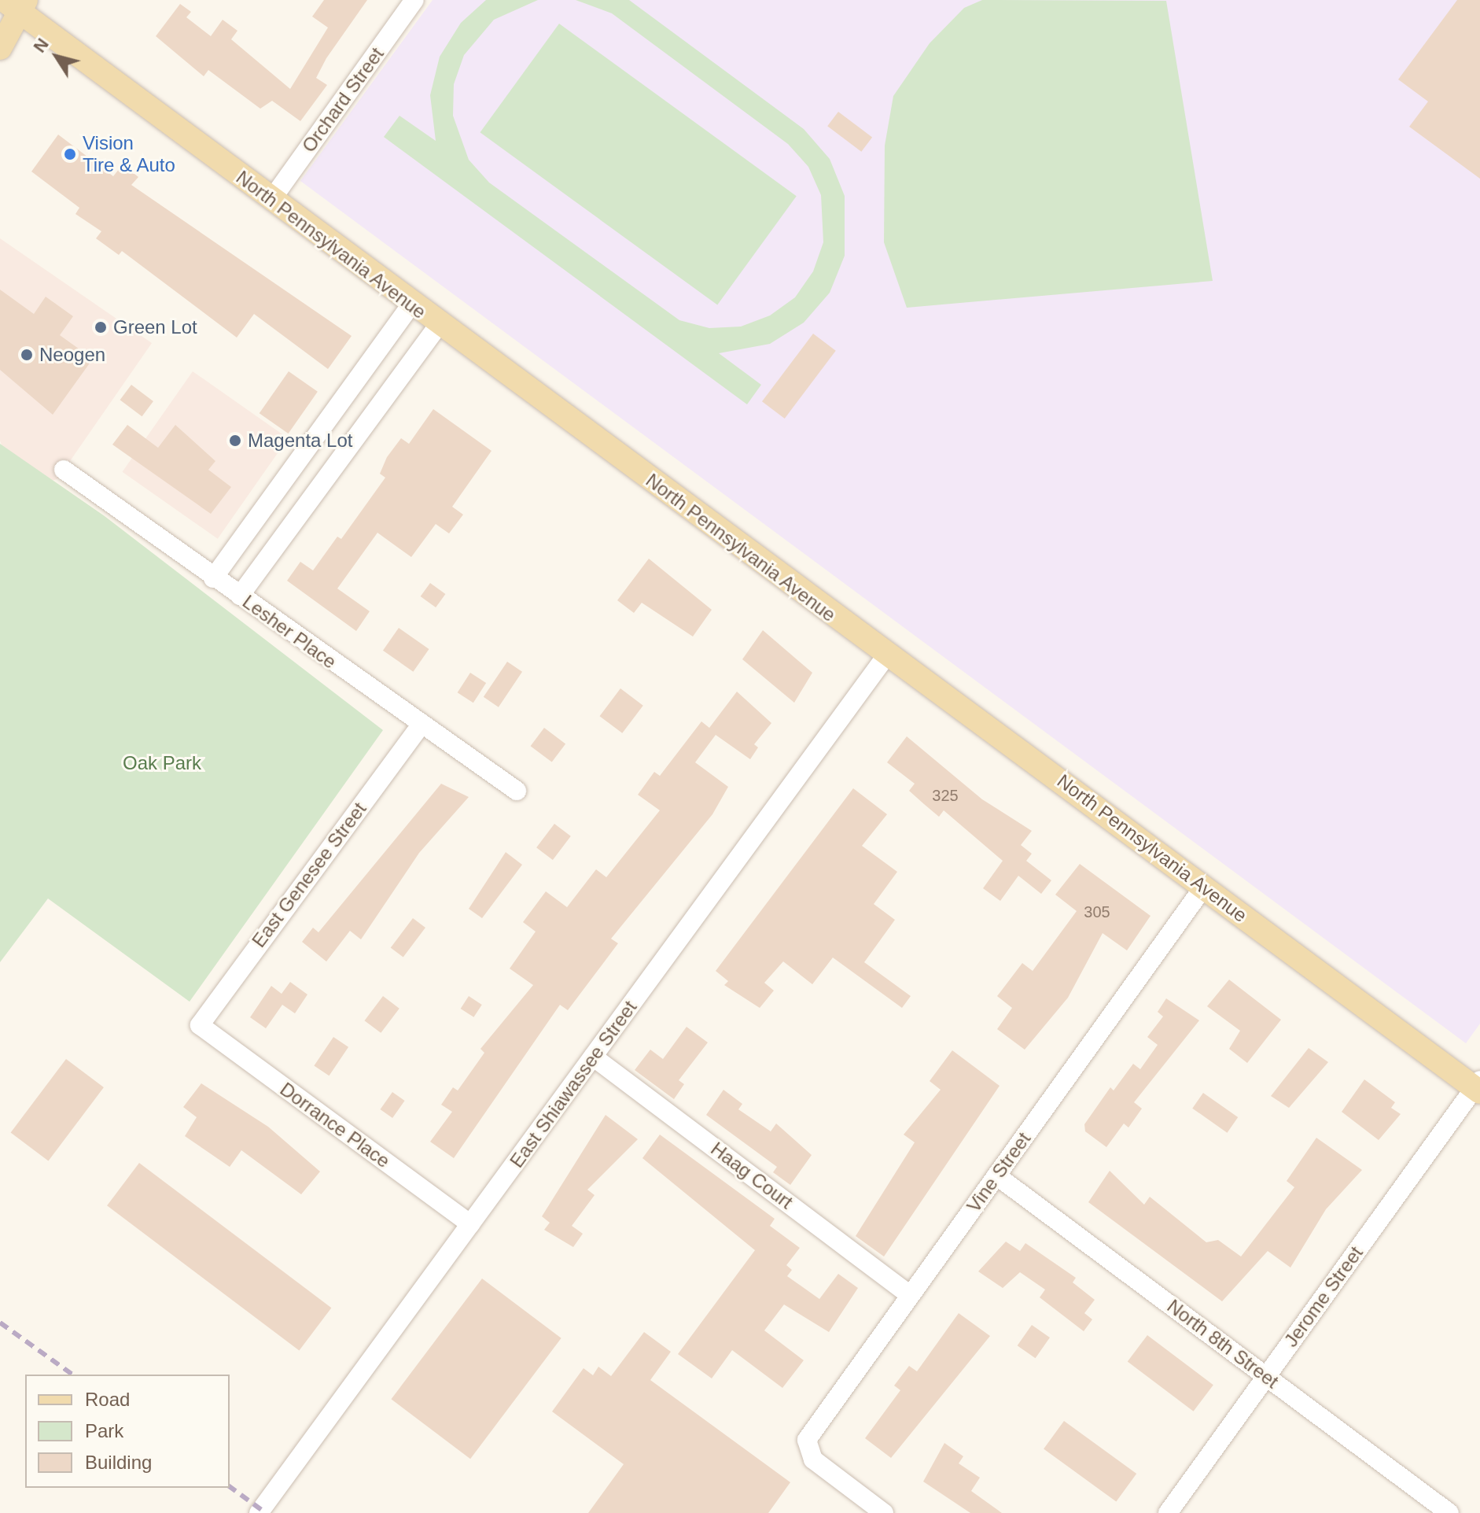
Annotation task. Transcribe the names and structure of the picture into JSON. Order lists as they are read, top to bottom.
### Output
{
  "streets": {
    "main road": ["North Pennsylvania Avenue"],
    "street": [
      "Orchard Street",
      "Lesher Place",
      "East Genesee Street",
      "East Shiawassee Street",
      "Dorrance Place",
      "Vine Street",
      "Haag Court",
      "Jerome Street",
      "North 8th Street"
    ]
  },
  "crossings": [
    ["Orchard Street", "North Pennsylvania Avenue"],
    ["North Pennsylvania Avenue", "East Shiawassee Street"],
    ["North Pennsylvania Avenue", "Vine Street"],
    ["North Pennsylvania Avenue", "Jerome Street"],
    ["Lesher Place", "East Genesee Street"],
    ["East Genesee Street", "Dorrance Place"],
    ["East Shiawassee Street", "Dorrance Place"],
    ["East Shiawassee Street", "Haag Court"],
    ["Vine Street", "Haag Court"],
    ["Vine Street", "North 8th Street"],
    ["Jerome Street", "North 8th Street"]
  ],
  "parks": ["Oak Park"],
  "places": [
    "Vision Tire & Auto",
    "Green Lot",
    "Neogen",
    "Magenta Lot"
  ],
  "house_numbers": ["325", "305"],
  "legend": ["Road", "Park", "Building"],
  "north": "top left"
}
